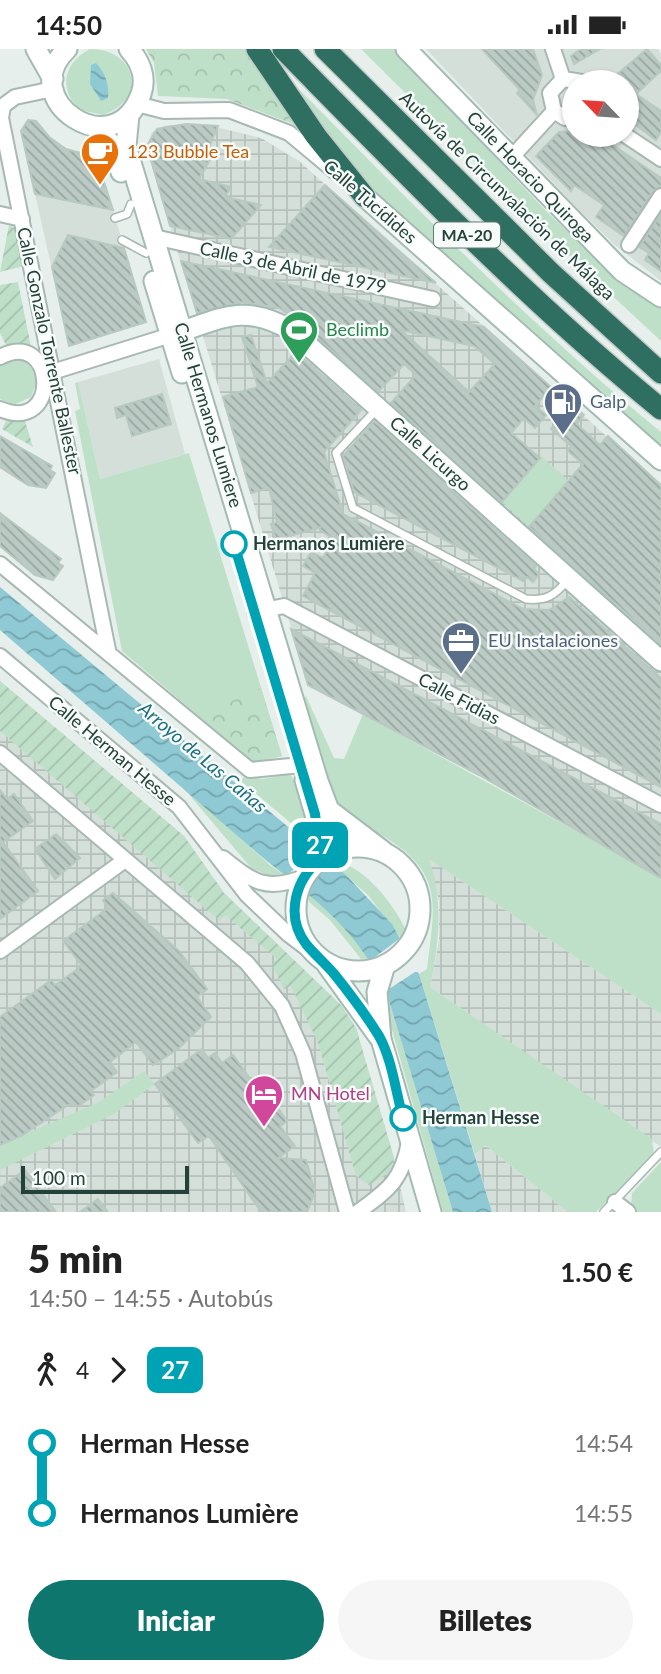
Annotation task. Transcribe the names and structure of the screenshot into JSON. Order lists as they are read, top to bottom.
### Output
{
  "streets": {
    "highway": ["Autovía de Circunvalación de Málaga", "MA-20"],
    "main road": [
      "Calle Horacio Quiroga",
      "Calle Tucídides",
      "Calle Hermanos Lumiere",
      "Calle Licurgo",
      "Calle Herman Hesse"
    ],
    "street": ["Calle 3 de Abril de 1979", "Calle Gonzalo Torrente Ballester", "Calle Fidias"]
  },
  "crossings": [
    ["Calle Tucídides", "Calle Hermanos Lumiere"],
    ["Calle 3 de Abril de 1979", "Calle Hermanos Lumiere"],
    ["Calle Hermanos Lumiere", "Calle Licurgo"],
    ["Calle Hermanos Lumiere", "Calle Fidias"],
    ["Calle Hermanos Lumiere", "Calle Herman Hesse"]
  ],
  "water": ["Arroyo de Las Cañas"],
  "places": {
    "cafe": ["123 Bubble Tea"],
    "sports": ["Beclimb"],
    "fuel station": ["Galp"],
    "other": ["Hermanos Lumière", "Herman Hesse"],
    "office": ["EU Instalaciones"],
    "hotel": ["MN Hotel"]
  },
  "lines": ["bus line 27"],
  "scale_bar": "100 m",
  "north": "top left",
  "page": {
    "status": "14:50",
    "on_map": "27",
    "scale": "100 m",
    "heading": ["5 min", "14:50 – 14:55 · Autobús", "1.50 €"],
    "legs": ["4", "27"],
    "list": [
      {
        "name": "Herman Hesse",
        "value": "14:54"
      },
      {
        "name": "Hermanos Lumière",
        "value": "14:55"
      }
    ],
    "buttons": ["Iniciar", "Billetes"]
  }
}
